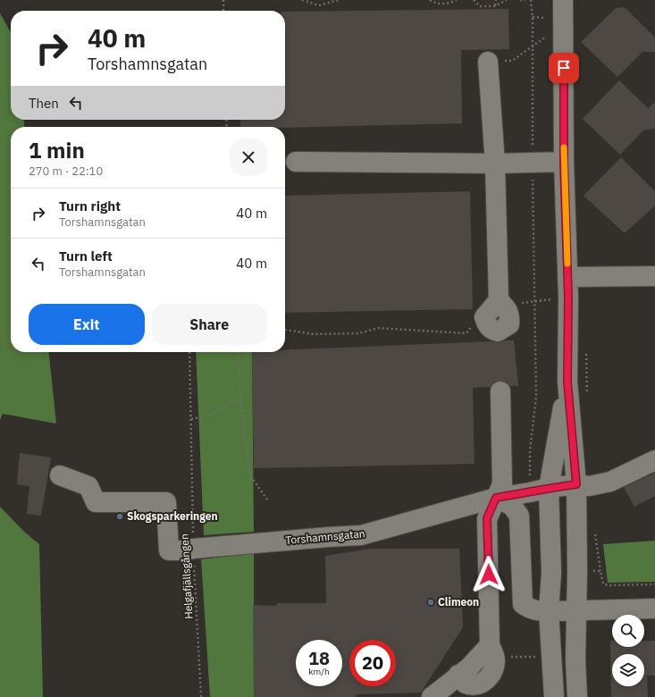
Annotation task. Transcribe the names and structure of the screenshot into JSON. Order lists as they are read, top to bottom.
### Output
{
  "streets": {
    "street": ["Torshamnsgatan"],
    "path": ["Helgafjällsgången"]
  },
  "crossings": [
    ["Torshamnsgatan", "Helgafjällsgången"]
  ],
  "places": ["Skogsparkeringen", "Climeon"],
  "page": {
    "turn": ["40 m", "Torshamnsgatan"],
    "then": "Then",
    "heading": ["1 min", "270 m · 22:10"],
    "list": [
      {
        "name": "Turn right",
        "note": "Torshamnsgatan",
        "value": "40 m"
      },
      {
        "name": "Turn left",
        "note": "Torshamnsgatan",
        "value": "40 m"
      }
    ],
    "buttons": ["Exit", "Share"],
    "speed": "18 km/h",
    "limit": "20"
  }
}
